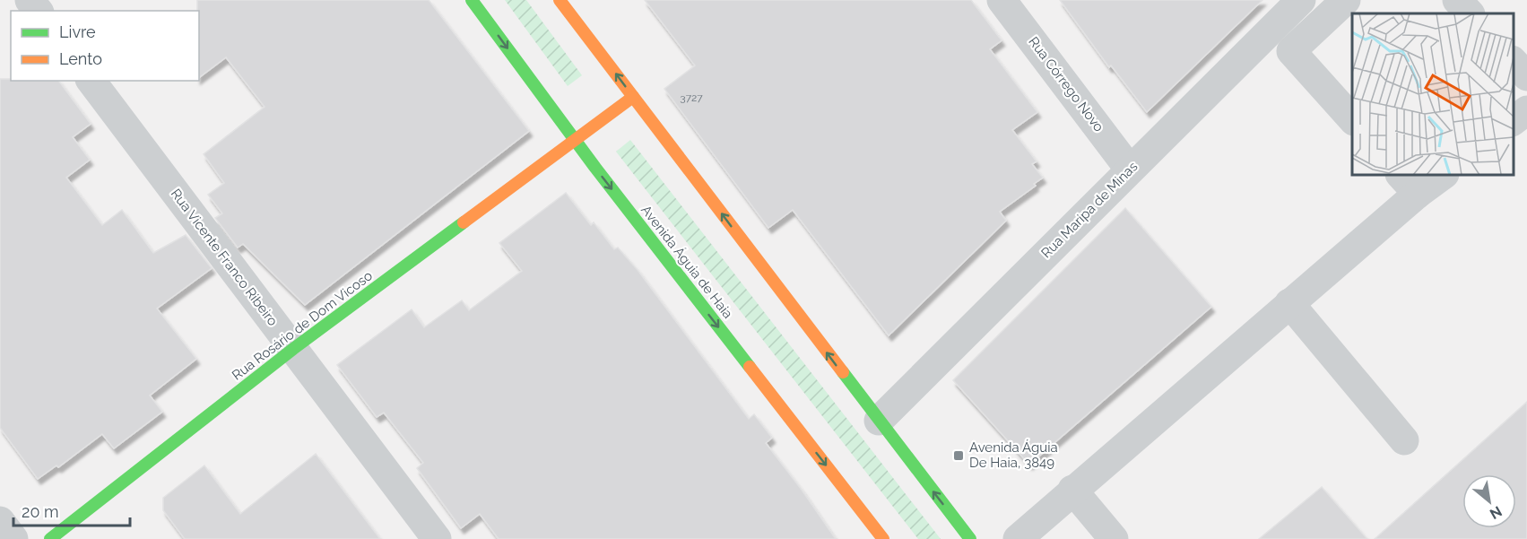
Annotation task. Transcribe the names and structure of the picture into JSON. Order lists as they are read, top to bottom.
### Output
{
  "streets": {
    "main road": ["Avenida Águia de Haia", "Rua Rosário de Dom Vicoso"],
    "street": ["Rua Córrego Novo", "Rua Maripa de Minas", "Rua Vicente Franco Ribeiro"]
  },
  "crossings": [
    ["Rua Córrego Novo", "Rua Maripa de Minas"],
    ["Rua Vicente Franco Ribeiro", "Rua Rosário de Dom Vicoso"],
    ["Avenida Águia de Haia", "Rua Rosário de Dom Vicoso"]
  ],
  "places": {
    "transit": ["Avenida Águia De Haia, 3849"]
  },
  "house_numbers": ["3727"],
  "legend": ["Livre", "Lento"],
  "scale_bar": "20 m",
  "north": "bottom right"
}
